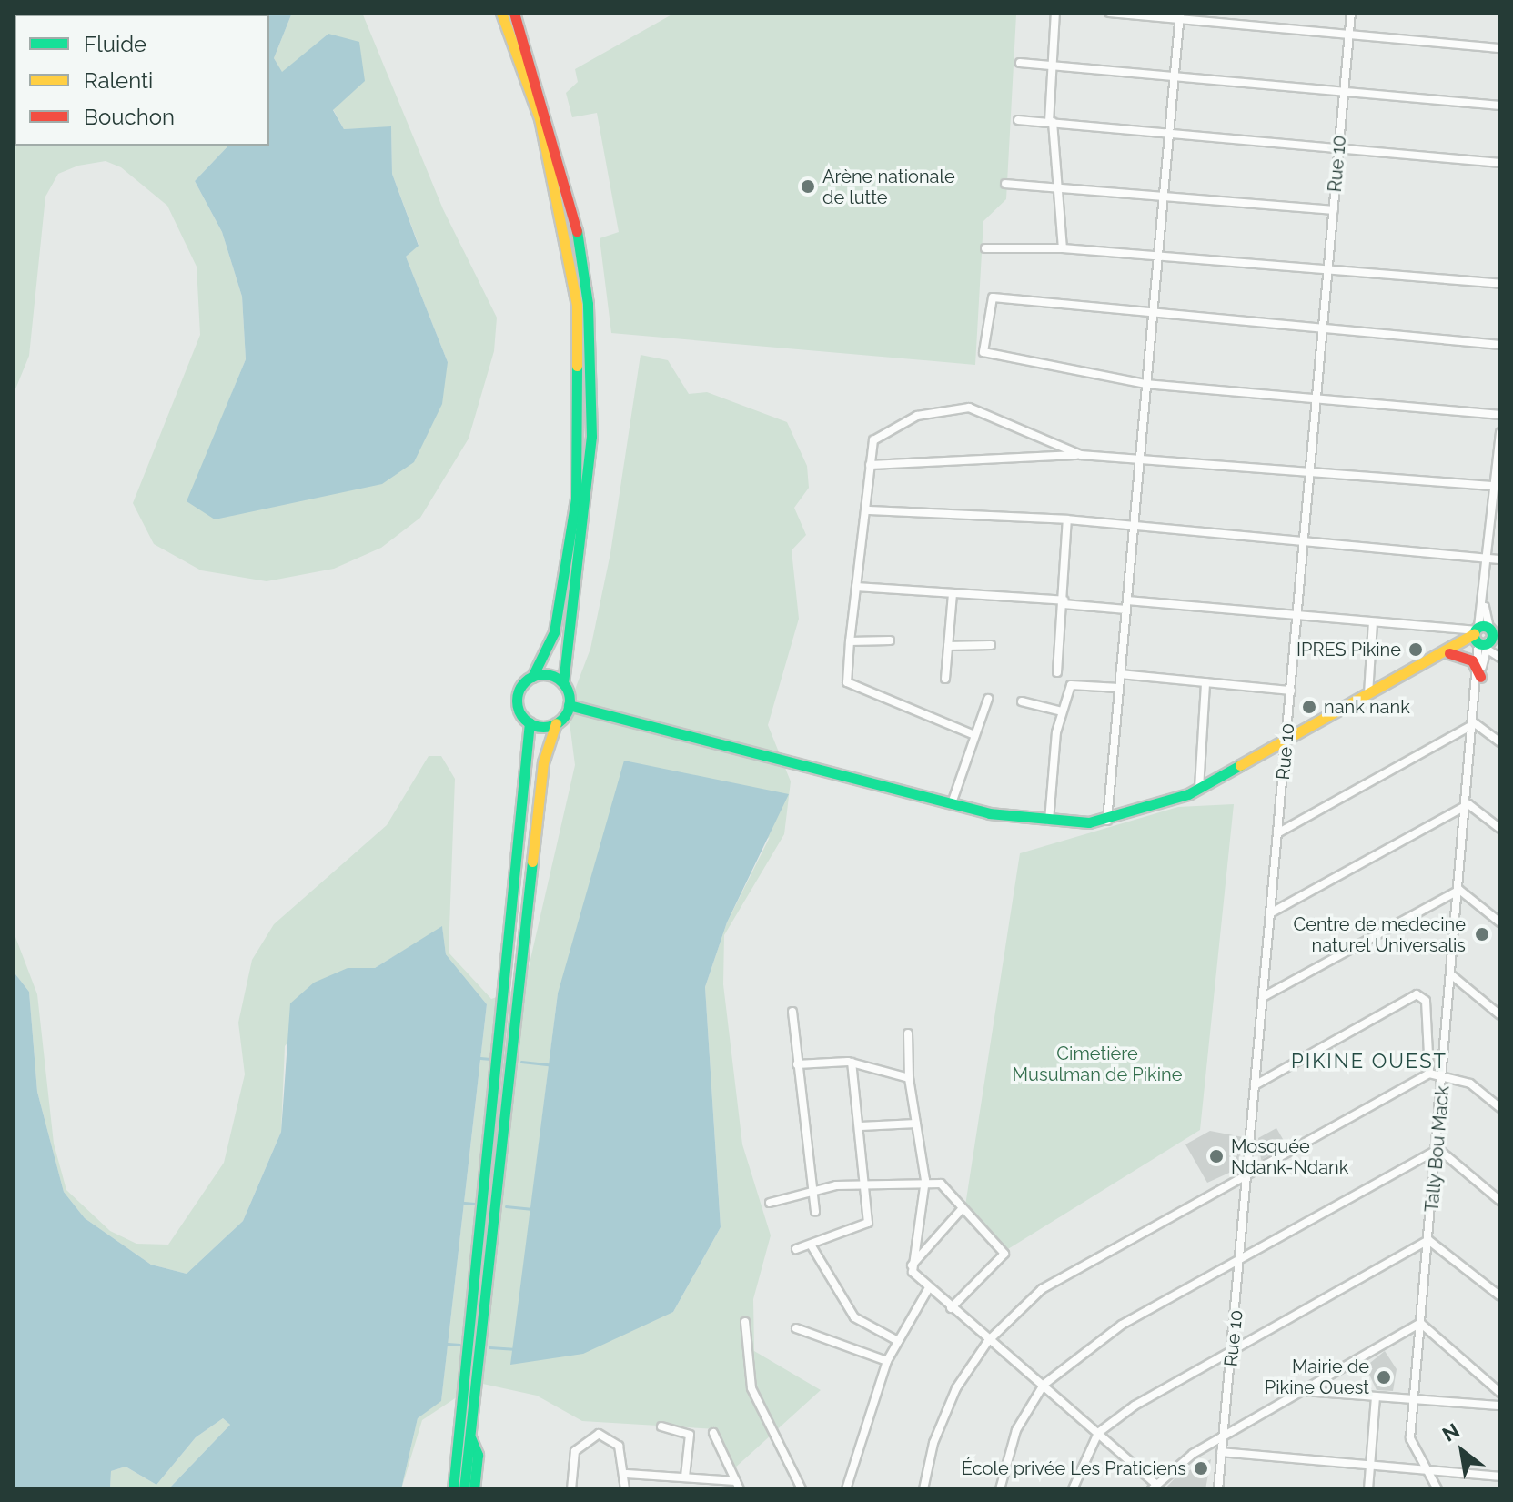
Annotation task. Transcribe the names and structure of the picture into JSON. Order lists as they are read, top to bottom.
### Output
{
  "streets": {
    "street": ["Rue 10", "Tally Bou Mack"]
  },
  "districts": ["PIKINE OUEST"],
  "parks": ["Cimetière Musulman de Pikine"],
  "places": [
    "Arène nationale de lutte",
    "IPRES Pikine",
    "nank nank",
    "Centre de medecine naturel Universalis",
    "Mosquée Ndank-Ndank",
    "Mairie de Pikine Ouest",
    "École privée Les Praticiens"
  ],
  "legend": ["Fluide", "Ralenti", "Bouchon"],
  "north": "top left"
}
